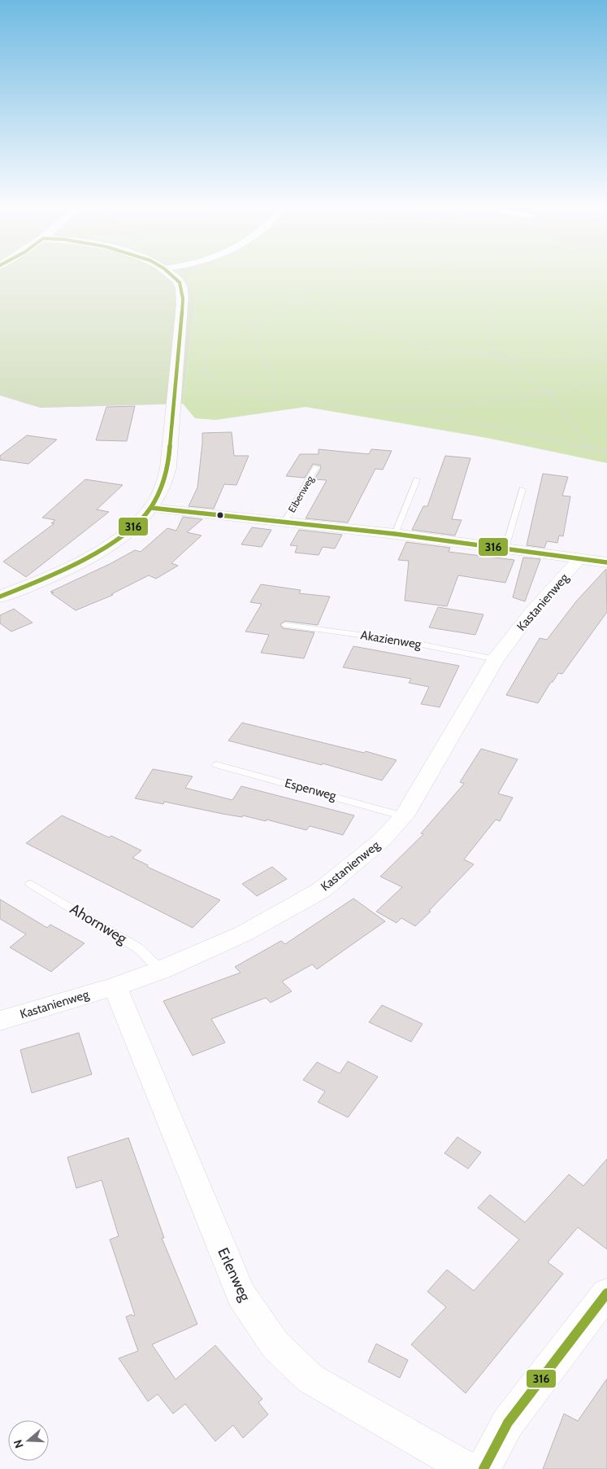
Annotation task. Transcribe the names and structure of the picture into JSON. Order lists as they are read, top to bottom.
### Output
{
  "streets": {
    "street": ["Kastanienweg", "Erlenweg"],
    "lane": [
      "Eibenweg",
      "Akazienweg",
      "Espenweg",
      "Ahornweg"
    ]
  },
  "crossings": [
    ["Kastanienweg", "Akazienweg"],
    ["Kastanienweg", "Espenweg"],
    ["Kastanienweg", "Ahornweg"],
    ["Kastanienweg", "Erlenweg"]
  ],
  "lines": ["transit line 316"],
  "north": "left"
}
